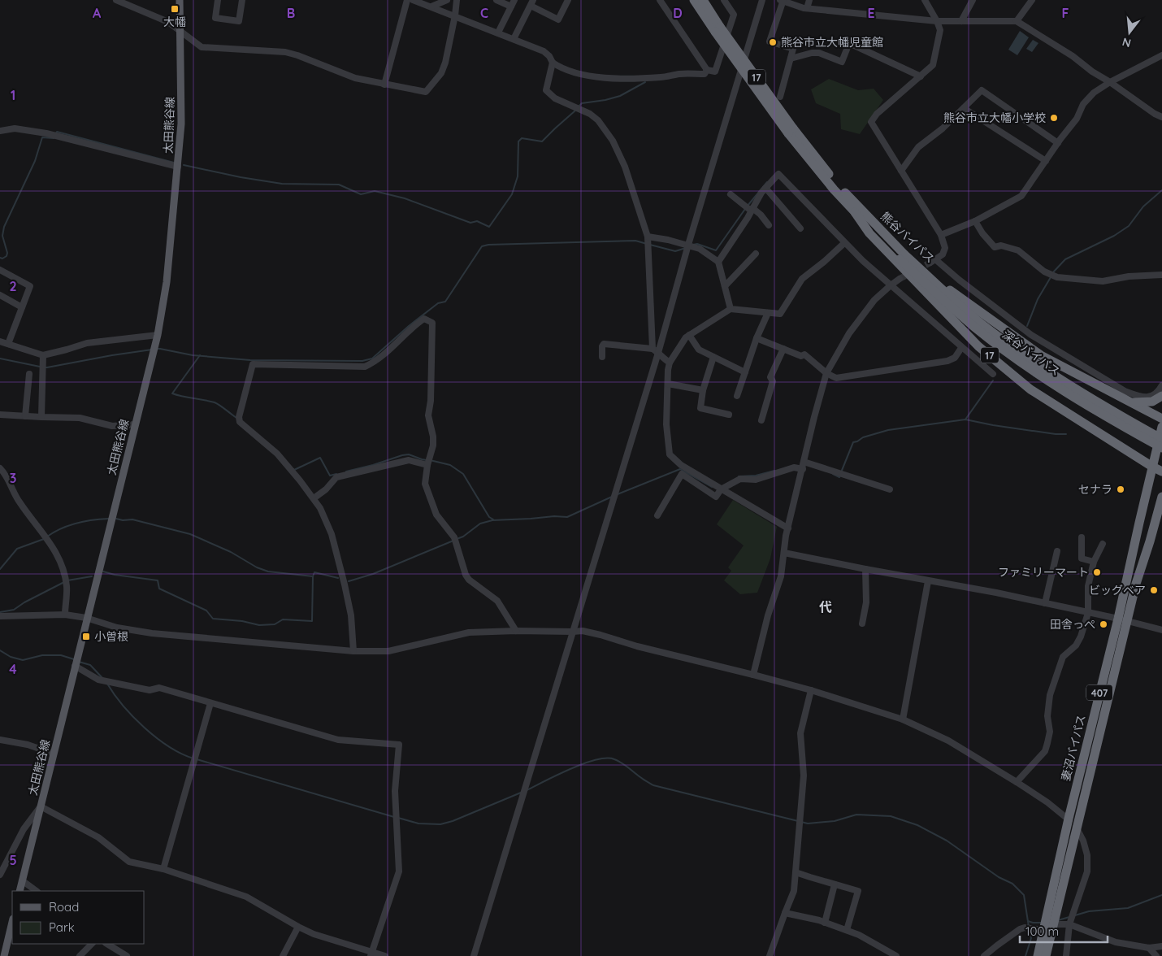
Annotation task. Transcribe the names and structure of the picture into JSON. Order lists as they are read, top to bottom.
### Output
{
  "streets": {
    "highway": [
      "17",
      "熊谷バイパス",
      "深谷バイパス",
      "407",
      "妻沼バイパス"
    ],
    "main road": ["太田熊谷線"]
  },
  "crossings": [
    ["17", "熊谷バイパス"],
    ["17", "妻沼バイパス"],
    ["熊谷バイパス", "深谷バイパス"]
  ],
  "districts": ["代"],
  "places": {
    "transit": ["大幡", "小曽根"],
    "other": [
      "熊谷市立大幡児童館",
      "熊谷市立大幡小学校",
      "セナラ",
      "ファミリーマート",
      "ビッグベア",
      "田舎っぺ"
    ]
  },
  "legend": ["Road", "Park"],
  "scale_bar": "100 m",
  "north": "bottom",
  "grid": {
    "columns": [
      "A",
      "B",
      "C",
      "D",
      "E",
      "F"
    ],
    "rows": [
      "1",
      "2",
      "3",
      "4",
      "5"
    ]
  }
}
